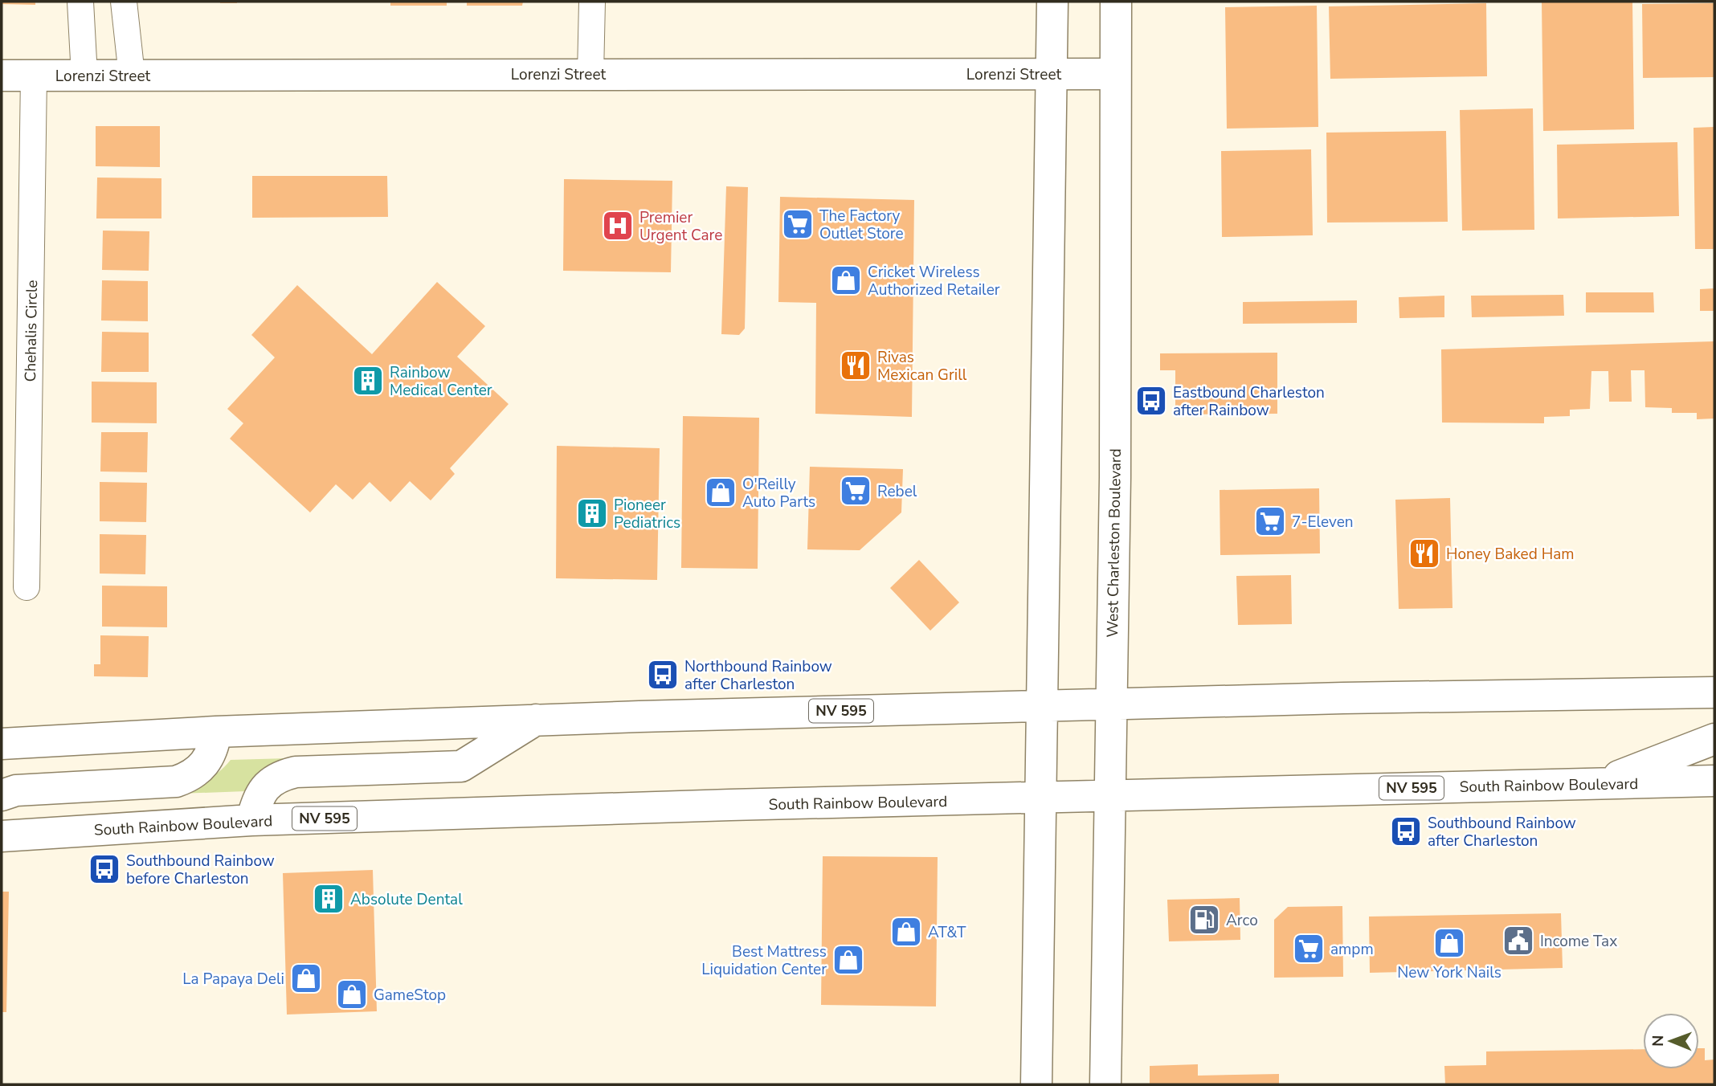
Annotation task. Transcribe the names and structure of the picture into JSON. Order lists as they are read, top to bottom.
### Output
{
  "streets": {
    "main road": [
      "Lorenzi Street",
      "West Charleston Boulevard",
      "NV 595",
      "South Rainbow Boulevard"
    ],
    "street": ["Chehalis Circle"]
  },
  "crossings": [
    ["Lorenzi Street", "Chehalis Circle"],
    ["Lorenzi Street", "West Charleston Boulevard"],
    ["West Charleston Boulevard", "NV 595"],
    ["West Charleston Boulevard", "South Rainbow Boulevard"]
  ],
  "places": {
    "supermarket": [
      "The Factory Outlet Store",
      "Rebel",
      "7-Eleven",
      "ampm"
    ],
    "hospital": ["Premier Urgent Care"],
    "shop": [
      "Cricket Wireless Authorized Retailer",
      "O'Reilly Auto Parts",
      "AT&T",
      "New York Nails",
      "Best Mattress Liquidation Center",
      "La Papaya Deli",
      "GameStop"
    ],
    "restaurant": ["Rivas Mexican Grill", "Honey Baked Ham"],
    "building": ["Rainbow Medical Center", "Pioneer Pediatrics", "Absolute Dental"],
    "bus stop": [
      "Eastbound Charleston after Rainbow",
      "Northbound Rainbow after Charleston",
      "Southbound Rainbow after Charleston",
      "Southbound Rainbow before Charleston"
    ],
    "fuel station": ["Arco"],
    "public building": ["Income Tax"]
  },
  "north": "left"
}
